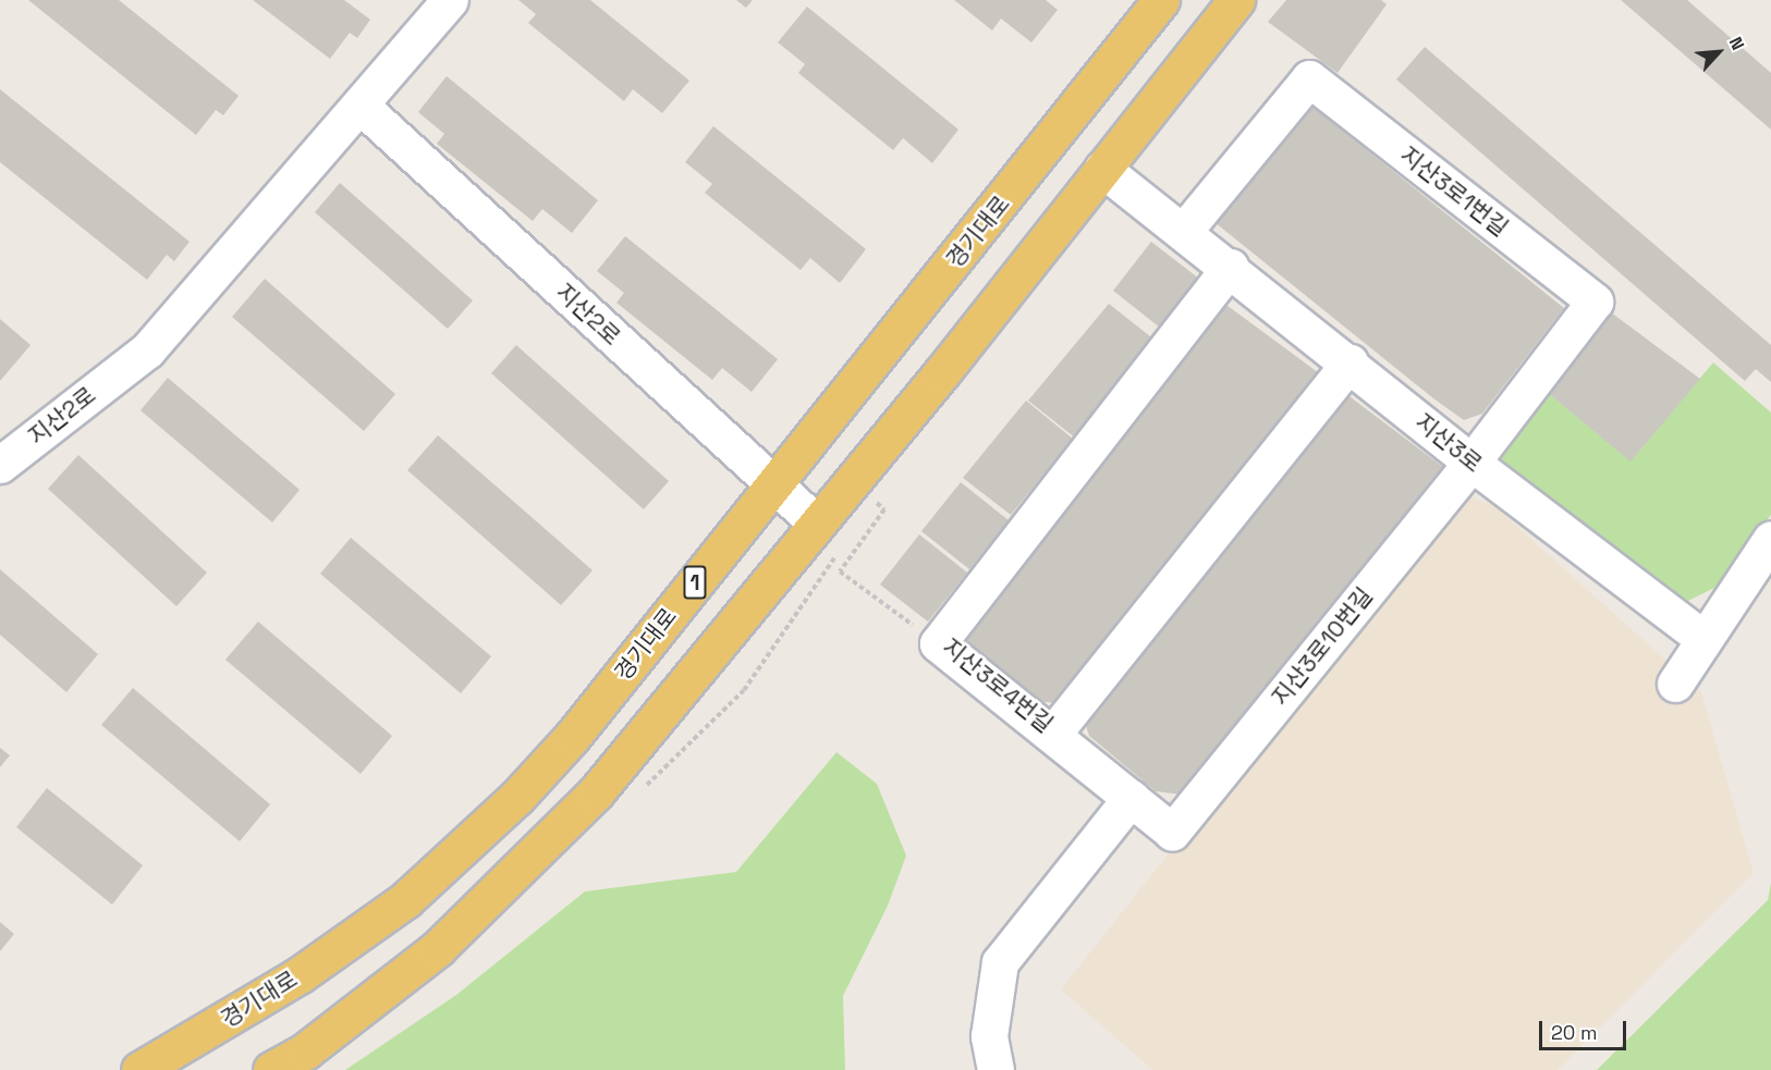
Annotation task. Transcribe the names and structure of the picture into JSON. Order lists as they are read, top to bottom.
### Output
{
  "streets": {
    "main road": ["경기대로", "1"],
    "street": [
      "지산3로1번길",
      "지산2로",
      "지산3로",
      "지산3로10번길",
      "지산3로4번길"
    ]
  },
  "crossings": [
    ["지산3로1번길", "지산3로"],
    ["지산3로1번길", "지산3로10번길"],
    ["경기대로", "지산2로"],
    ["지산3로", "지산3로10번길"],
    ["지산3로", "지산3로4번길"]
  ],
  "scale_bar": "20 m",
  "north": "top right"
}
